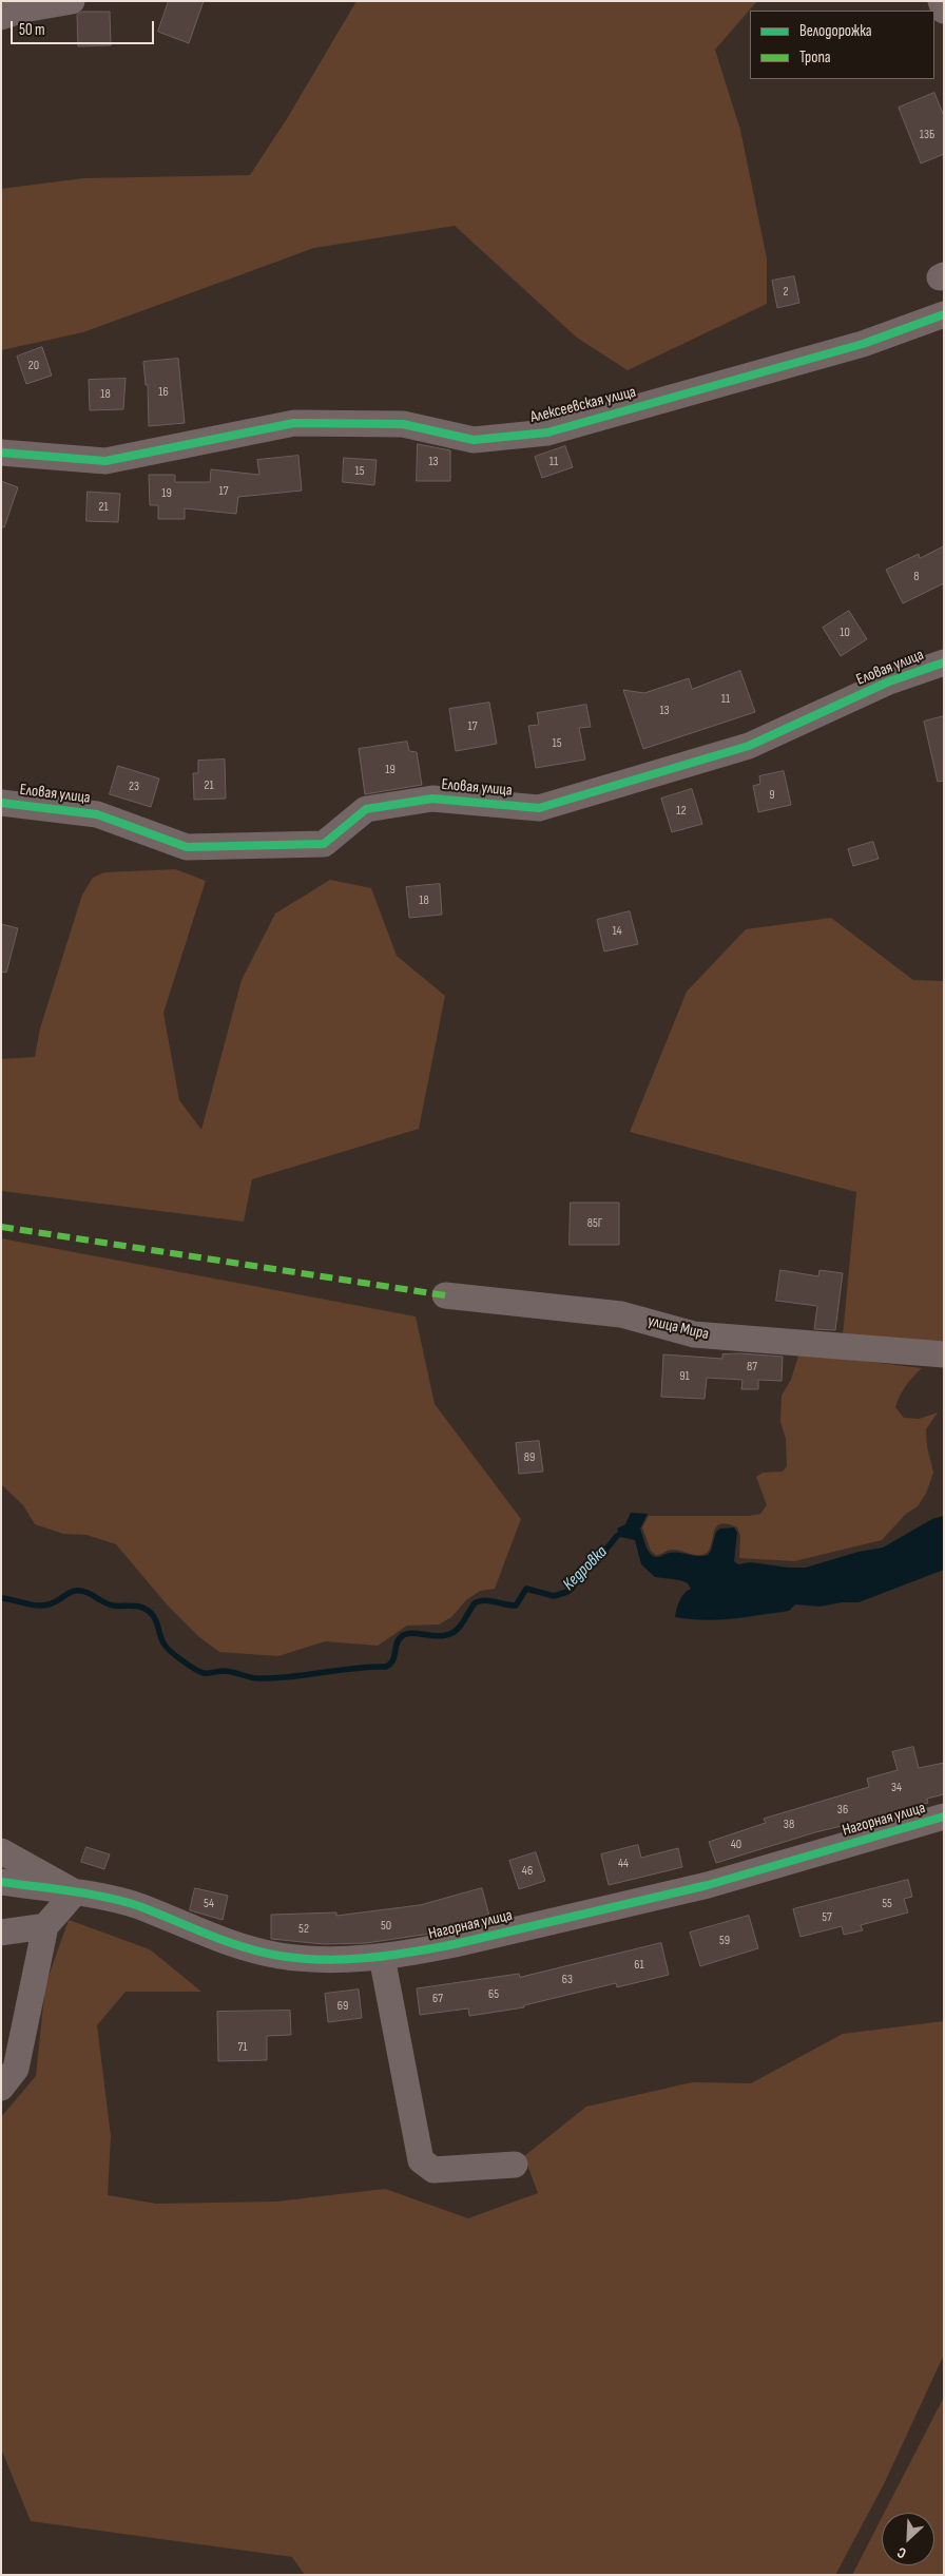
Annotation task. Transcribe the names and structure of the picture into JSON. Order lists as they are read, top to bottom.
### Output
{
  "streets": {
    "street": [
      "Алексеевская улица",
      "Еловая улица",
      "улица Мира",
      "Нагорная улица"
    ]
  },
  "water": ["Кедровка"],
  "house_numbers": [
    "13Б",
    "2",
    "20",
    "16",
    "18",
    "13",
    "11",
    "15",
    "17",
    "19",
    "21",
    "8",
    "10",
    "11",
    "13",
    "17",
    "15",
    "19",
    "21",
    "23",
    "9",
    "12",
    "18",
    "14",
    "85Г",
    "87",
    "91",
    "89",
    "34",
    "36",
    "38",
    "40",
    "44",
    "46",
    "54",
    "55",
    "57",
    "50",
    "52",
    "59",
    "61",
    "63",
    "65",
    "67",
    "69",
    "71"
  ],
  "legend": ["Велодорожка", "Тропа"],
  "scale_bar": "50 m",
  "north": "bottom left"
}
